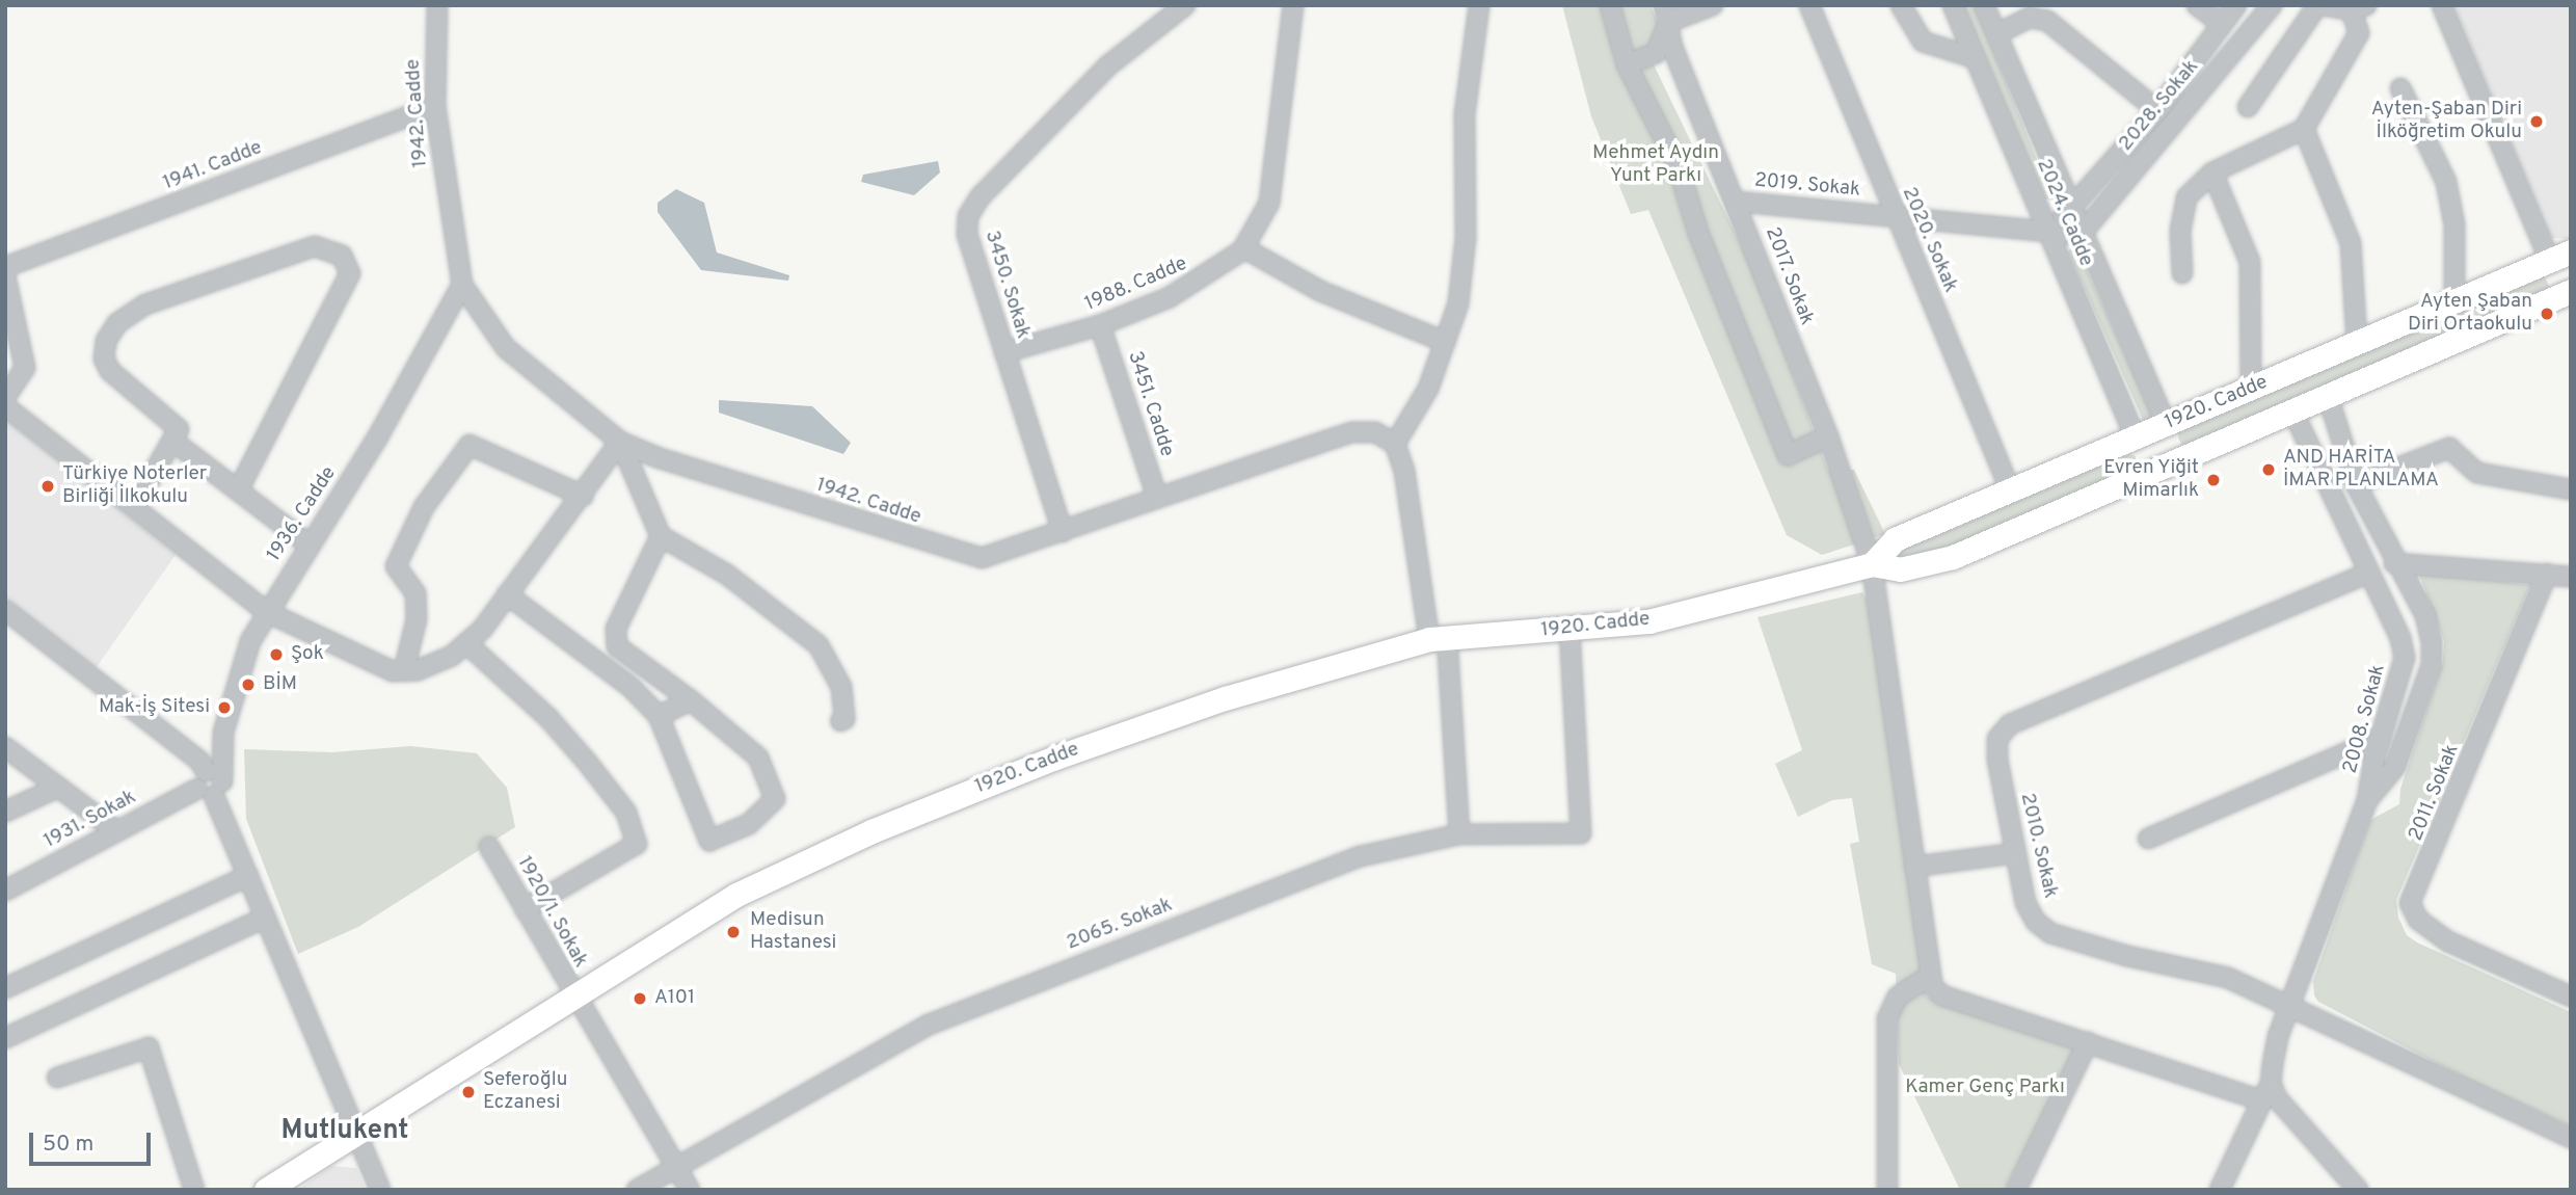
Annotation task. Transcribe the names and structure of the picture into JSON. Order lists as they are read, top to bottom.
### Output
{
  "streets": {
    "main road": ["1920. Cadde"],
    "street": [
      "2028. Sokak",
      "1942. Cadde",
      "1941. Cadde",
      "2019. Sokak",
      "2024. Cadde",
      "2020. Sokak",
      "2017. Sokak",
      "3450. Sokak",
      "1988. Cadde",
      "3451. Cadde",
      "1936. Cadde",
      "2008. Sokak",
      "2011. Sokak",
      "1931. Sokak",
      "2010. Sokak",
      "1920/1. Sokak",
      "2065. Sokak"
    ]
  },
  "crossings": [
    ["2028. Sokak", "2019. Sokak"],
    ["2028. Sokak", "2024. Cadde"],
    ["1942. Cadde", "1941. Cadde"],
    ["1942. Cadde", "3450. Sokak"],
    ["1942. Cadde", "3451. Cadde"],
    ["1942. Cadde", "1936. Cadde"],
    ["2019. Sokak", "2024. Cadde"],
    ["2019. Sokak", "2020. Sokak"],
    ["2019. Sokak", "2017. Sokak"],
    ["2024. Cadde", "1920. Cadde"],
    ["2020. Sokak", "1920. Cadde"],
    ["2017. Sokak", "1920. Cadde"],
    ["3450. Sokak", "1988. Cadde"],
    ["1988. Cadde", "3451. Cadde"],
    ["1920. Cadde", "1936. Cadde"],
    ["1920. Cadde", "2008. Sokak"],
    ["1920. Cadde", "1920/1. Sokak"],
    ["1920. Cadde", "2065. Sokak"],
    ["1936. Cadde", "1931. Sokak"],
    ["2008. Sokak", "2010. Sokak"],
    ["1920/1. Sokak", "2065. Sokak"]
  ],
  "districts": ["Mutlukent"],
  "parks": ["Mehmet Aydın Yunt Parkı", "Kamer Genç Parkı"],
  "places": [
    "Ayten-Şaban Diri İlköğretim Okulu",
    "Ayten Şaban Diri Ortaokulu",
    "AND HARİTA İMAR PLANLAMA",
    "Evren Yiğit Mimarlık",
    "Türkiye Noterler Birliği İlkokulu",
    "Şok",
    "BİM",
    "Mak-İş Sitesi",
    "Medisun Hastanesi",
    "A101",
    "Seferoğlu Eczanesi"
  ],
  "scale_bar": "50 m"
}
